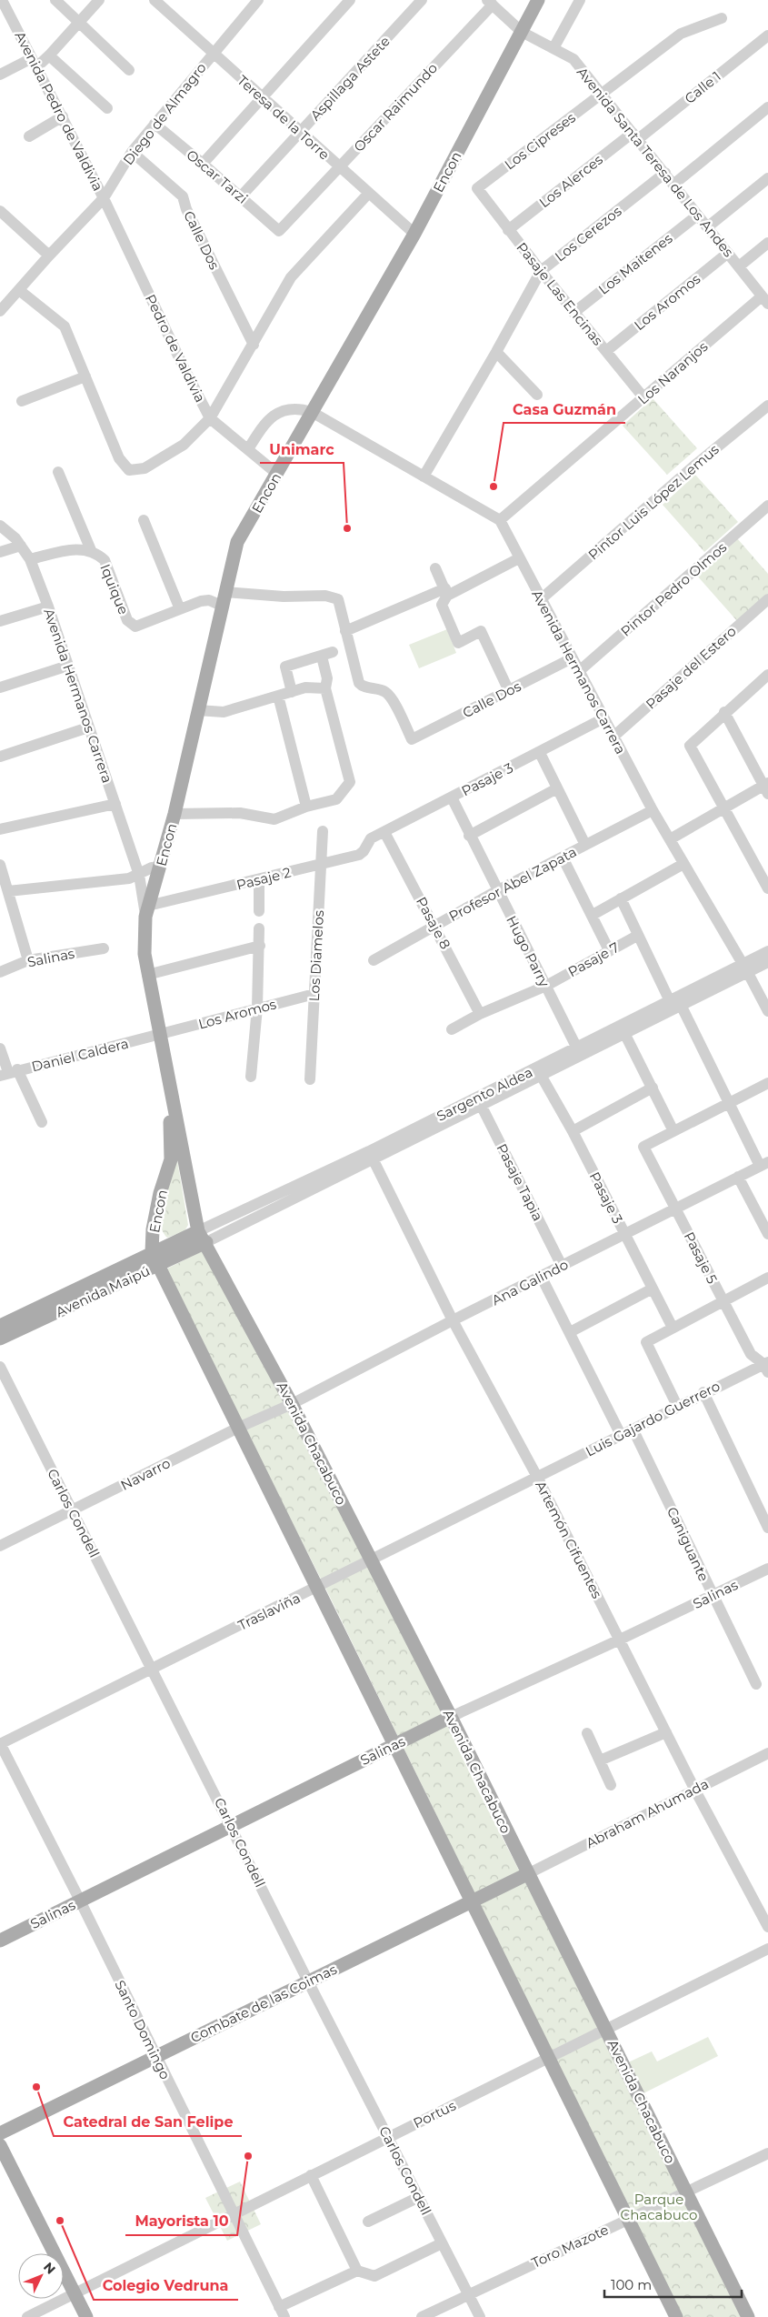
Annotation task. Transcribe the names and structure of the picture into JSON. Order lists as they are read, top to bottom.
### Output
{
  "streets": {
    "main road": [
      "Encon",
      "Salinas",
      "Avenida Maipú",
      "Avenida Chacabuco",
      "Combate de las Coimas"
    ],
    "street": [
      "Aspillaga Astete",
      "Calle 1",
      "Oscar Raimundo",
      "Avenida Pedro de Valdivia",
      "Diego de Almagro",
      "Teresa de la Torre",
      "Los Cipreses",
      "Avenida Santa Teresa de Los Andes",
      "Oscar Tarzi",
      "Los Alerces",
      "Los Cerezos",
      "Calle Dos",
      "Los Maitenes",
      "Pasaje Las Encinas",
      "Los Aromos",
      "Pedro de Valdivia",
      "Los Naranjos",
      "Pintor Luis López Lemus",
      "Iquique",
      "Pintor Pedro Olmos",
      "Pasaje del Estero",
      "Avenida Hermanos Carrera",
      "Pasaje 3",
      "Pasaje 2",
      "Profesor Abel Zapata",
      "Pasaje 8",
      "Hugo Parry",
      "Los Diamelos",
      "Pasaje 7",
      "Daniel Caldera",
      "Sargento Aldea",
      "Pasaje Tapia",
      "Pasaje 5",
      "Ana Galindo",
      "Luis Gajardo Guerrero",
      "Navarro",
      "Carlos Condell",
      "Artemón Cifuentes",
      "Caniguante",
      "Traslaviña",
      "Abraham Ahumada",
      "Santo Domingo",
      "Portus",
      "Toro Mazote"
    ]
  },
  "crossings": [
    ["Aspillaga Astete", "Teresa de la Torre"],
    ["Aspillaga Astete", "Oscar Tarzi"],
    ["Calle 1", "Avenida Santa Teresa de Los Andes"],
    ["Calle 1", "Los Alerces"],
    ["Oscar Raimundo", "Teresa de la Torre"],
    ["Oscar Raimundo", "Avenida Santa Teresa de Los Andes"],
    ["Oscar Raimundo", "Oscar Tarzi"],
    ["Avenida Pedro de Valdivia", "Diego de Almagro"],
    ["Avenida Pedro de Valdivia", "Pedro de Valdivia"],
    ["Diego de Almagro", "Teresa de la Torre"],
    ["Diego de Almagro", "Oscar Tarzi"],
    ["Diego de Almagro", "Calle Dos"],
    ["Diego de Almagro", "Pedro de Valdivia"],
    ["Teresa de la Torre", "Encon"],
    ["Los Cipreses", "Avenida Santa Teresa de Los Andes"],
    ["Los Cipreses", "Pasaje Las Encinas"],
    ["Avenida Santa Teresa de Los Andes", "Encon"],
    ["Avenida Santa Teresa de Los Andes", "Los Alerces"],
    ["Avenida Santa Teresa de Los Andes", "Los Cerezos"],
    ["Avenida Santa Teresa de Los Andes", "Los Maitenes"],
    ["Avenida Santa Teresa de Los Andes", "Los Aromos"],
    ["Avenida Santa Teresa de Los Andes", "Los Naranjos"],
    ["Encon", "Los Aromos"],
    ["Encon", "Pedro de Valdivia"],
    ["Encon", "Iquique"],
    ["Encon", "Avenida Hermanos Carrera"],
    ["Encon", "Pasaje 2"],
    ["Encon", "Daniel Caldera"],
    ["Encon", "Sargento Aldea"],
    ["Encon", "Avenida Maipú"],
    ["Encon", "Avenida Chacabuco"],
    ["Los Alerces", "Pasaje Las Encinas"],
    ["Los Cerezos", "Pasaje Las Encinas"],
    ["Calle Dos", "Iquique"],
    ["Calle Dos", "Avenida Hermanos Carrera"],
    ["Los Maitenes", "Pasaje Las Encinas"],
    ["Pasaje Las Encinas", "Los Aromos"],
    ["Pasaje Las Encinas", "Los Naranjos"],
    ["Los Aromos", "Los Diamelos"],
    ["Los Aromos", "Daniel Caldera"],
    ["Los Naranjos", "Avenida Hermanos Carrera"],
    ["Pintor Luis López Lemus", "Avenida Hermanos Carrera"],
    ["Iquique", "Avenida Hermanos Carrera"],
    ["Pintor Pedro Olmos", "Avenida Hermanos Carrera"],
    ["Pasaje del Estero", "Avenida Hermanos Carrera"],
    ["Avenida Hermanos Carrera", "Pasaje 3"],
    ["Avenida Hermanos Carrera", "Pasaje 2"],
    ["Avenida Hermanos Carrera", "Profesor Abel Zapata"],
    ["Avenida Hermanos Carrera", "Sargento Aldea"],
    ["Pasaje 3", "Pasaje 2"],
    ["Pasaje 3", "Pasaje 8"],
    ["Pasaje 3", "Hugo Parry"],
    ["Pasaje 3", "Sargento Aldea"],
    ["Pasaje 3", "Ana Galindo"],
    ["Pasaje 2", "Los Diamelos"],
    ["Profesor Abel Zapata", "Pasaje 8"],
    ["Profesor Abel Zapata", "Hugo Parry"],
    ["Pasaje 8", "Pasaje 7"],
    ["Hugo Parry", "Pasaje 7"],
    ["Hugo Parry", "Sargento Aldea"],
    ["Salinas", "Avenida Chacabuco"],
    ["Salinas", "Carlos Condell"],
    ["Salinas", "Artemón Cifuentes"],
    ["Salinas", "Caniguante"],
    ["Salinas", "Santo Domingo"],
    ["Sargento Aldea", "Pasaje Tapia"],
    ["Sargento Aldea", "Avenida Maipú"],
    ["Sargento Aldea", "Avenida Chacabuco"],
    ["Sargento Aldea", "Artemón Cifuentes"],
    ["Pasaje Tapia", "Ana Galindo"],
    ["Pasaje 5", "Ana Galindo"],
    ["Pasaje 5", "Luis Gajardo Guerrero"],
    ["Ana Galindo", "Avenida Chacabuco"],
    ["Ana Galindo", "Navarro"],
    ["Ana Galindo", "Artemón Cifuentes"],
    ["Avenida Maipú", "Avenida Chacabuco"],
    ["Luis Gajardo Guerrero", "Artemón Cifuentes"],
    ["Luis Gajardo Guerrero", "Caniguante"],
    ["Luis Gajardo Guerrero", "Traslaviña"],
    ["Avenida Chacabuco", "Navarro"],
    ["Avenida Chacabuco", "Traslaviña"],
    ["Avenida Chacabuco", "Abraham Ahumada"],
    ["Avenida Chacabuco", "Combate de las Coimas"],
    ["Avenida Chacabuco", "Portus"],
    ["Avenida Chacabuco", "Toro Mazote"],
    ["Navarro", "Carlos Condell"],
    ["Carlos Condell", "Traslaviña"],
    ["Carlos Condell", "Combate de las Coimas"],
    ["Carlos Condell", "Portus"],
    ["Carlos Condell", "Toro Mazote"],
    ["Artemón Cifuentes", "Traslaviña"],
    ["Artemón Cifuentes", "Abraham Ahumada"],
    ["Traslaviña", "Santo Domingo"],
    ["Abraham Ahumada", "Combate de las Coimas"],
    ["Combate de las Coimas", "Santo Domingo"],
    ["Santo Domingo", "Portus"]
  ],
  "parks": ["Parque Chacabuco"],
  "places": [
    "Casa Guzmán",
    "Unimarc",
    "Catedral de San Felipe",
    "Mayorista 10",
    "Colegio Vedruna"
  ],
  "scale_bar": "100 m",
  "north": "top right"
}
